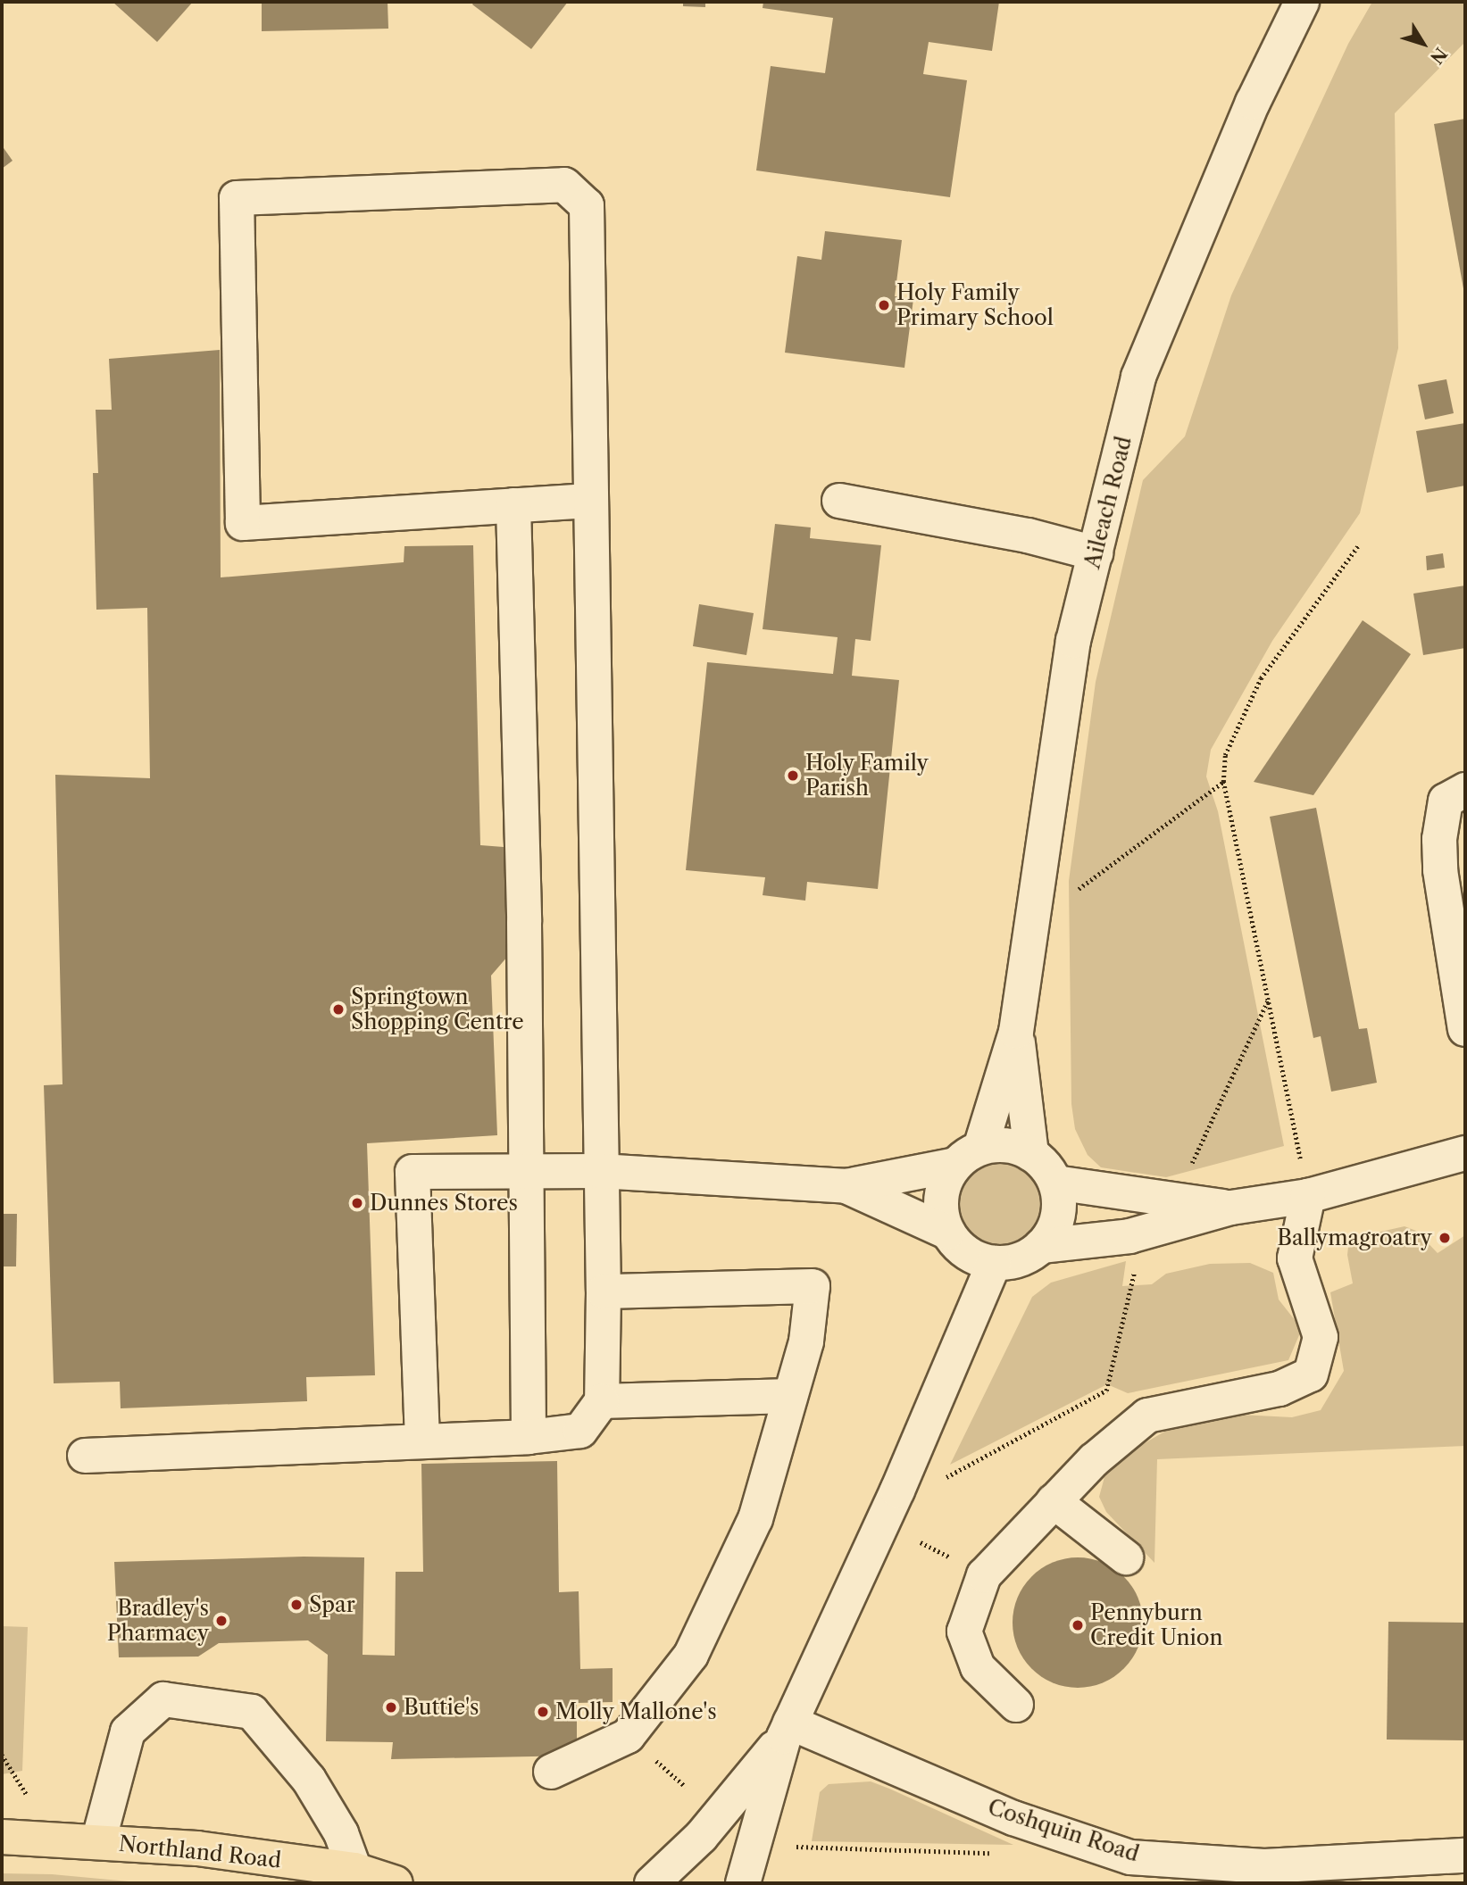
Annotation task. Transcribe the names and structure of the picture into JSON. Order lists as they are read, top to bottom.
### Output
{
  "streets": {
    "main road": ["Northland Road"],
    "street": ["Aileach Road", "Coshquin Road"]
  },
  "places": [
    "Holy Family Primary School",
    "Holy Family Parish",
    "Springtown Shopping Centre",
    "Dunnes Stores",
    "Ballymagroatry",
    "Spar",
    "Bradley's Pharmacy",
    "Pennyburn Credit Union",
    "Buttie's",
    "Molly Mallone's"
  ],
  "north": "bottom right"
}
